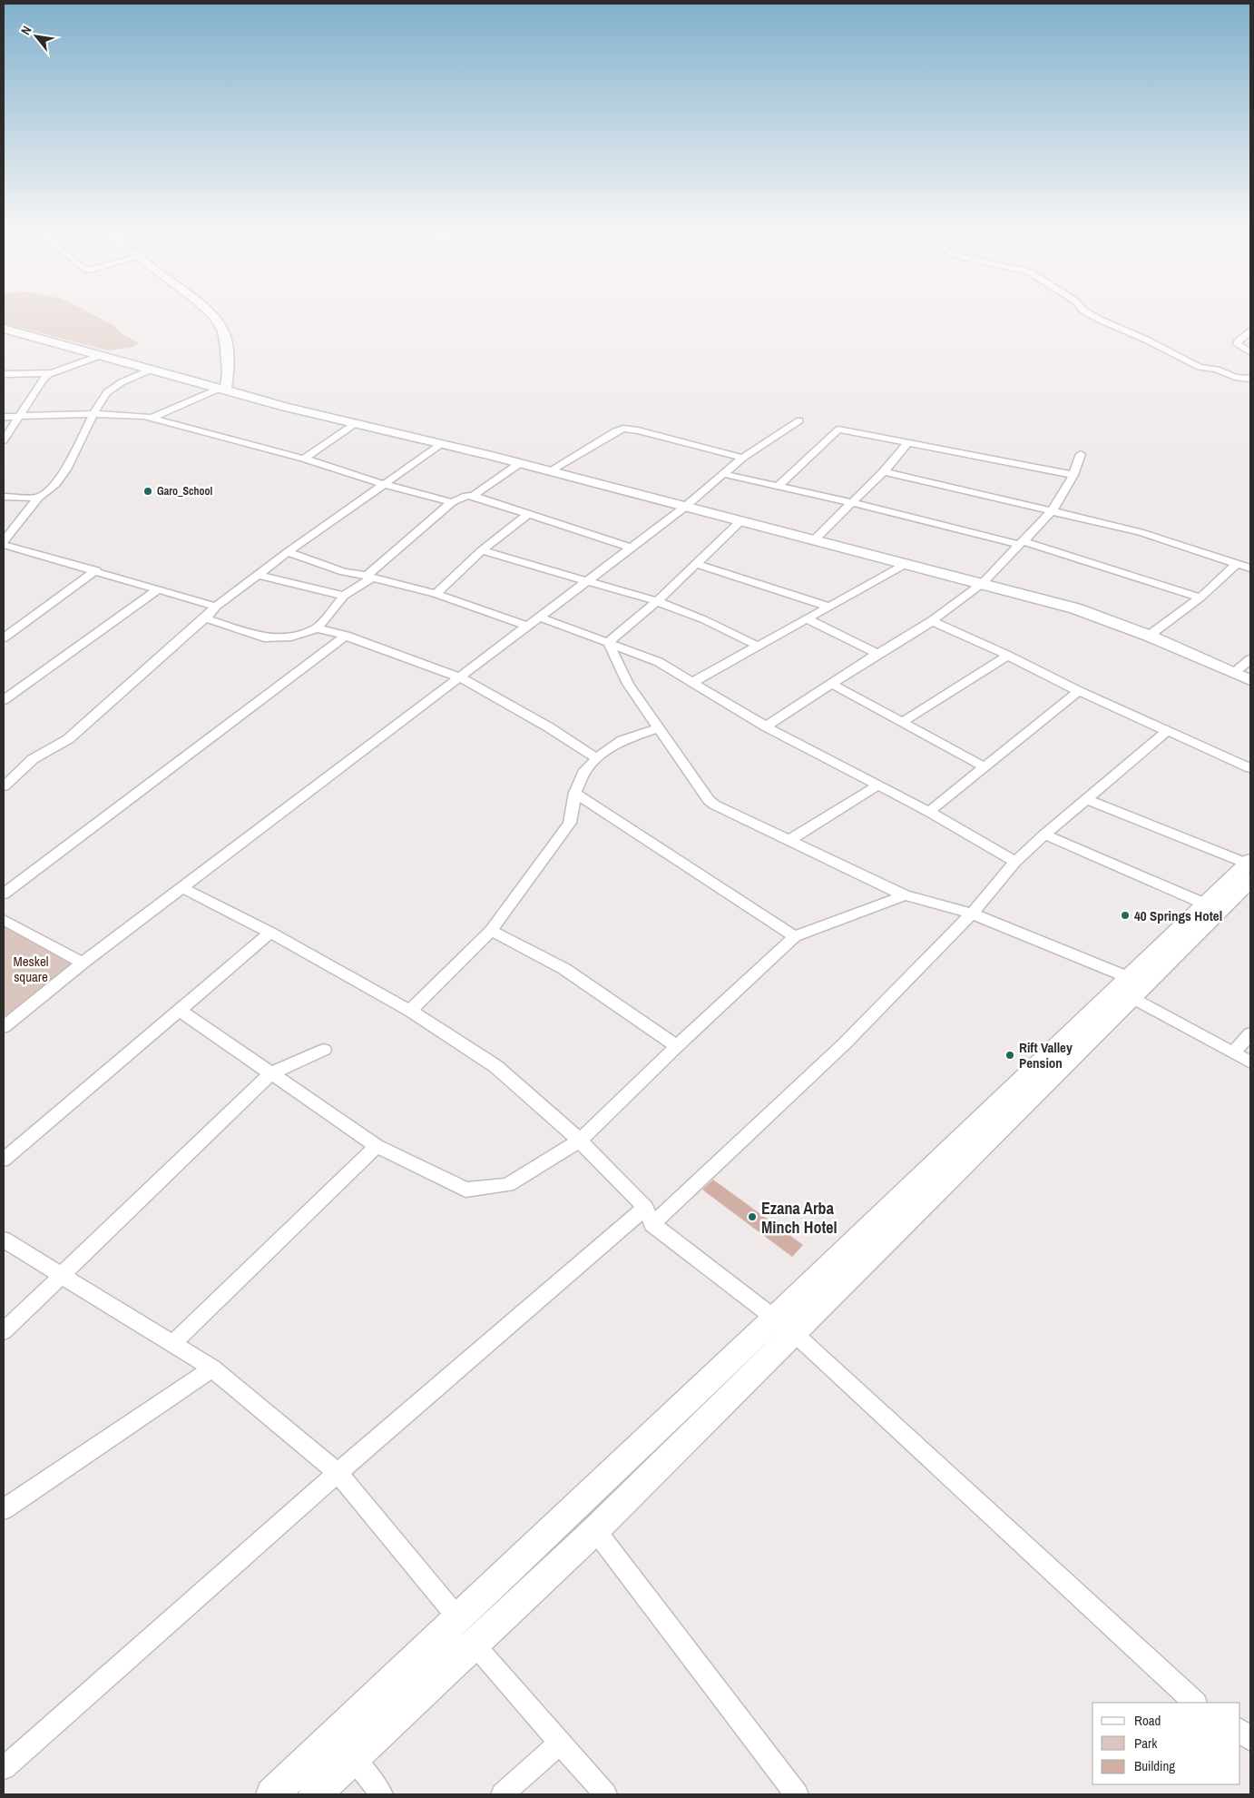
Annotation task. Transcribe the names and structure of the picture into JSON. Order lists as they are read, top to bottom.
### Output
{
  "parks": ["Meskel square"],
  "places": [
    "Garo_School",
    "40 Springs Hotel",
    "Rift Valley Pension",
    "Ezana Arba Minch Hotel"
  ],
  "legend": ["Road", "Park", "Building"],
  "north": "top left"
}
